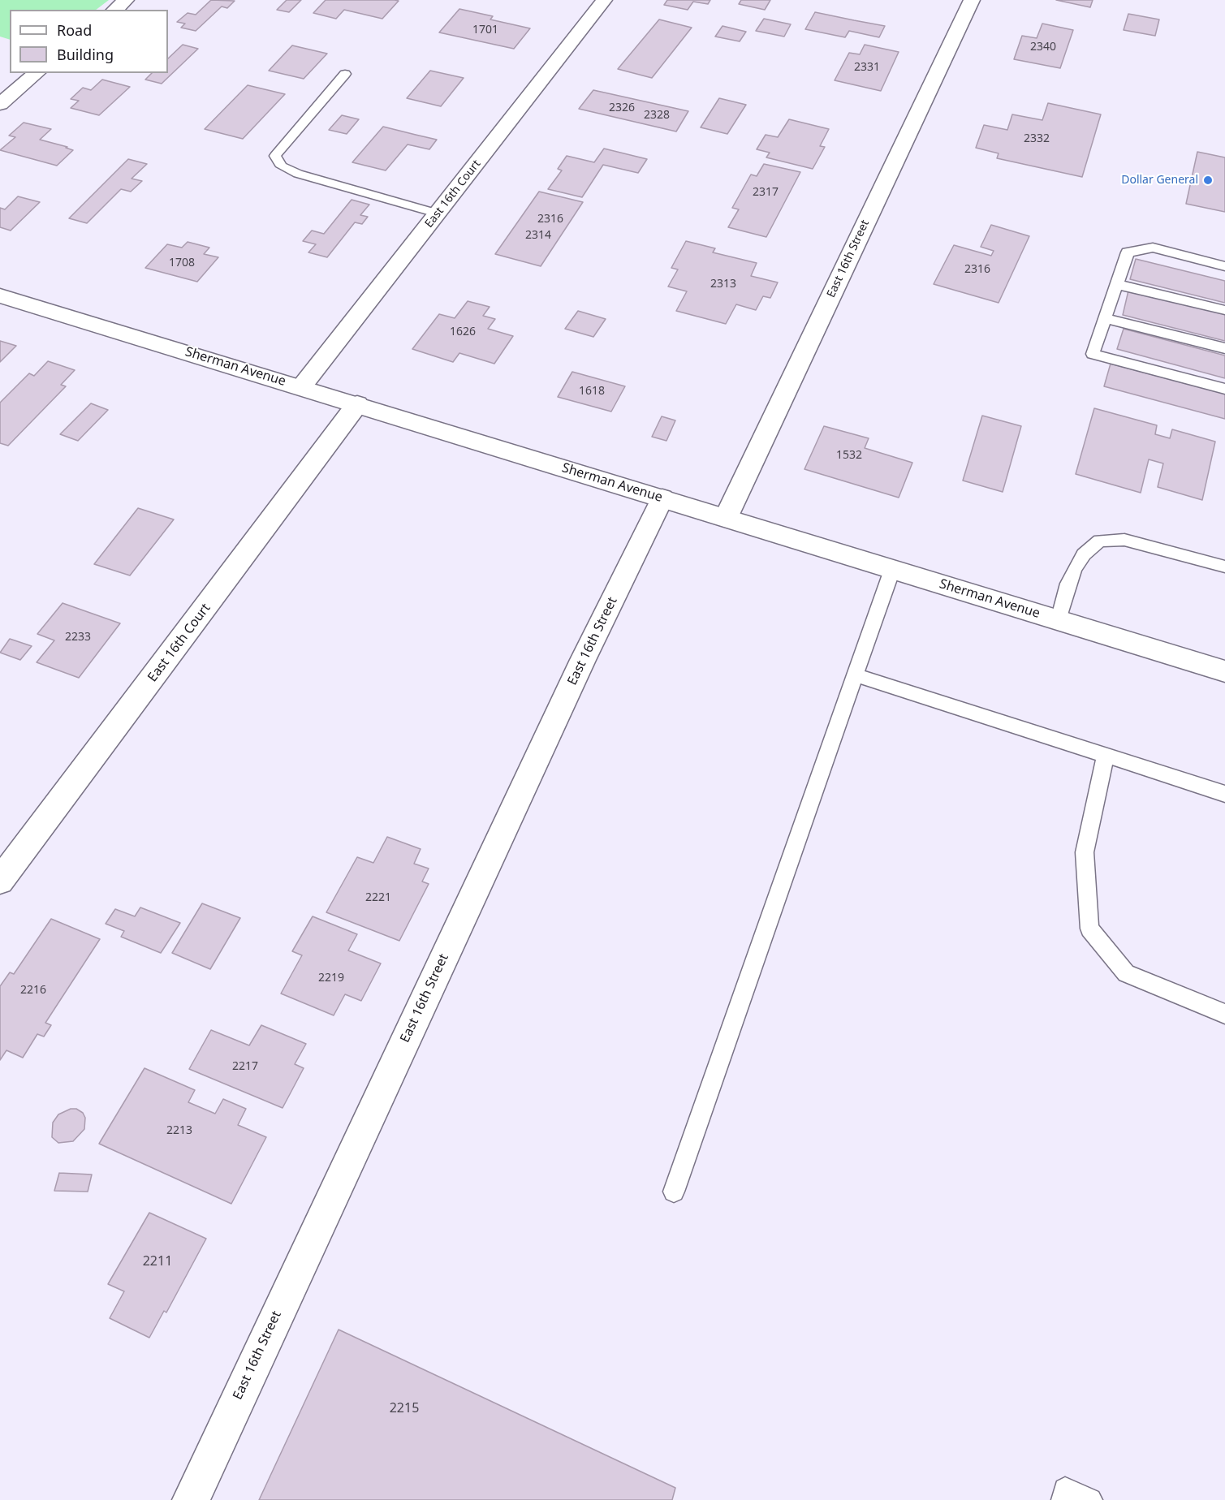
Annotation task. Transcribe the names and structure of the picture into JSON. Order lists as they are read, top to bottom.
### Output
{
  "streets": {
    "street": ["East 16th Court", "East 16th Street", "Sherman Avenue"]
  },
  "crossings": [
    ["East 16th Court", "Sherman Avenue"],
    ["East 16th Street", "Sherman Avenue"]
  ],
  "places": ["Dollar General"],
  "house_numbers": [
    "1701",
    "2340",
    "2331",
    "2326",
    "2328",
    "2332",
    "2317",
    "2316",
    "2314",
    "1708",
    "2316",
    "2313",
    "1626",
    "1618",
    "1532",
    "2233",
    "2221",
    "2219",
    "2216",
    "2217",
    "2213",
    "2211",
    "2215"
  ],
  "legend": ["Road", "Building"]
}
